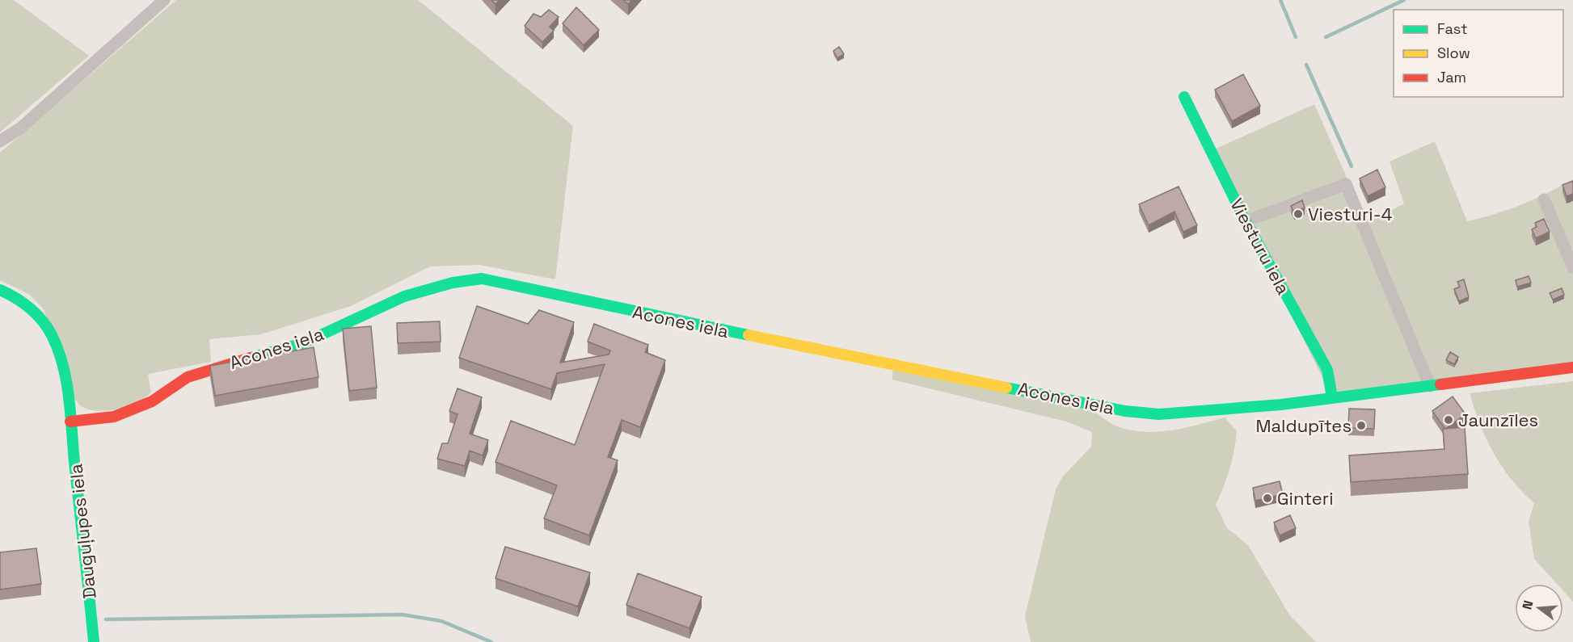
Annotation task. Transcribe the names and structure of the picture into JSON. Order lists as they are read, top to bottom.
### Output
{
  "streets": {
    "street": ["Viesturu iela", "Acones iela", "Dauguļupes iela"]
  },
  "crossings": [
    ["Viesturu iela", "Acones iela"],
    ["Acones iela", "Dauguļupes iela"]
  ],
  "places": [
    "Viesturi-4",
    "Jaunzīles",
    "Maldupītes",
    "Ginteri"
  ],
  "legend": ["Fast", "Slow", "Jam"],
  "north": "left"
}
